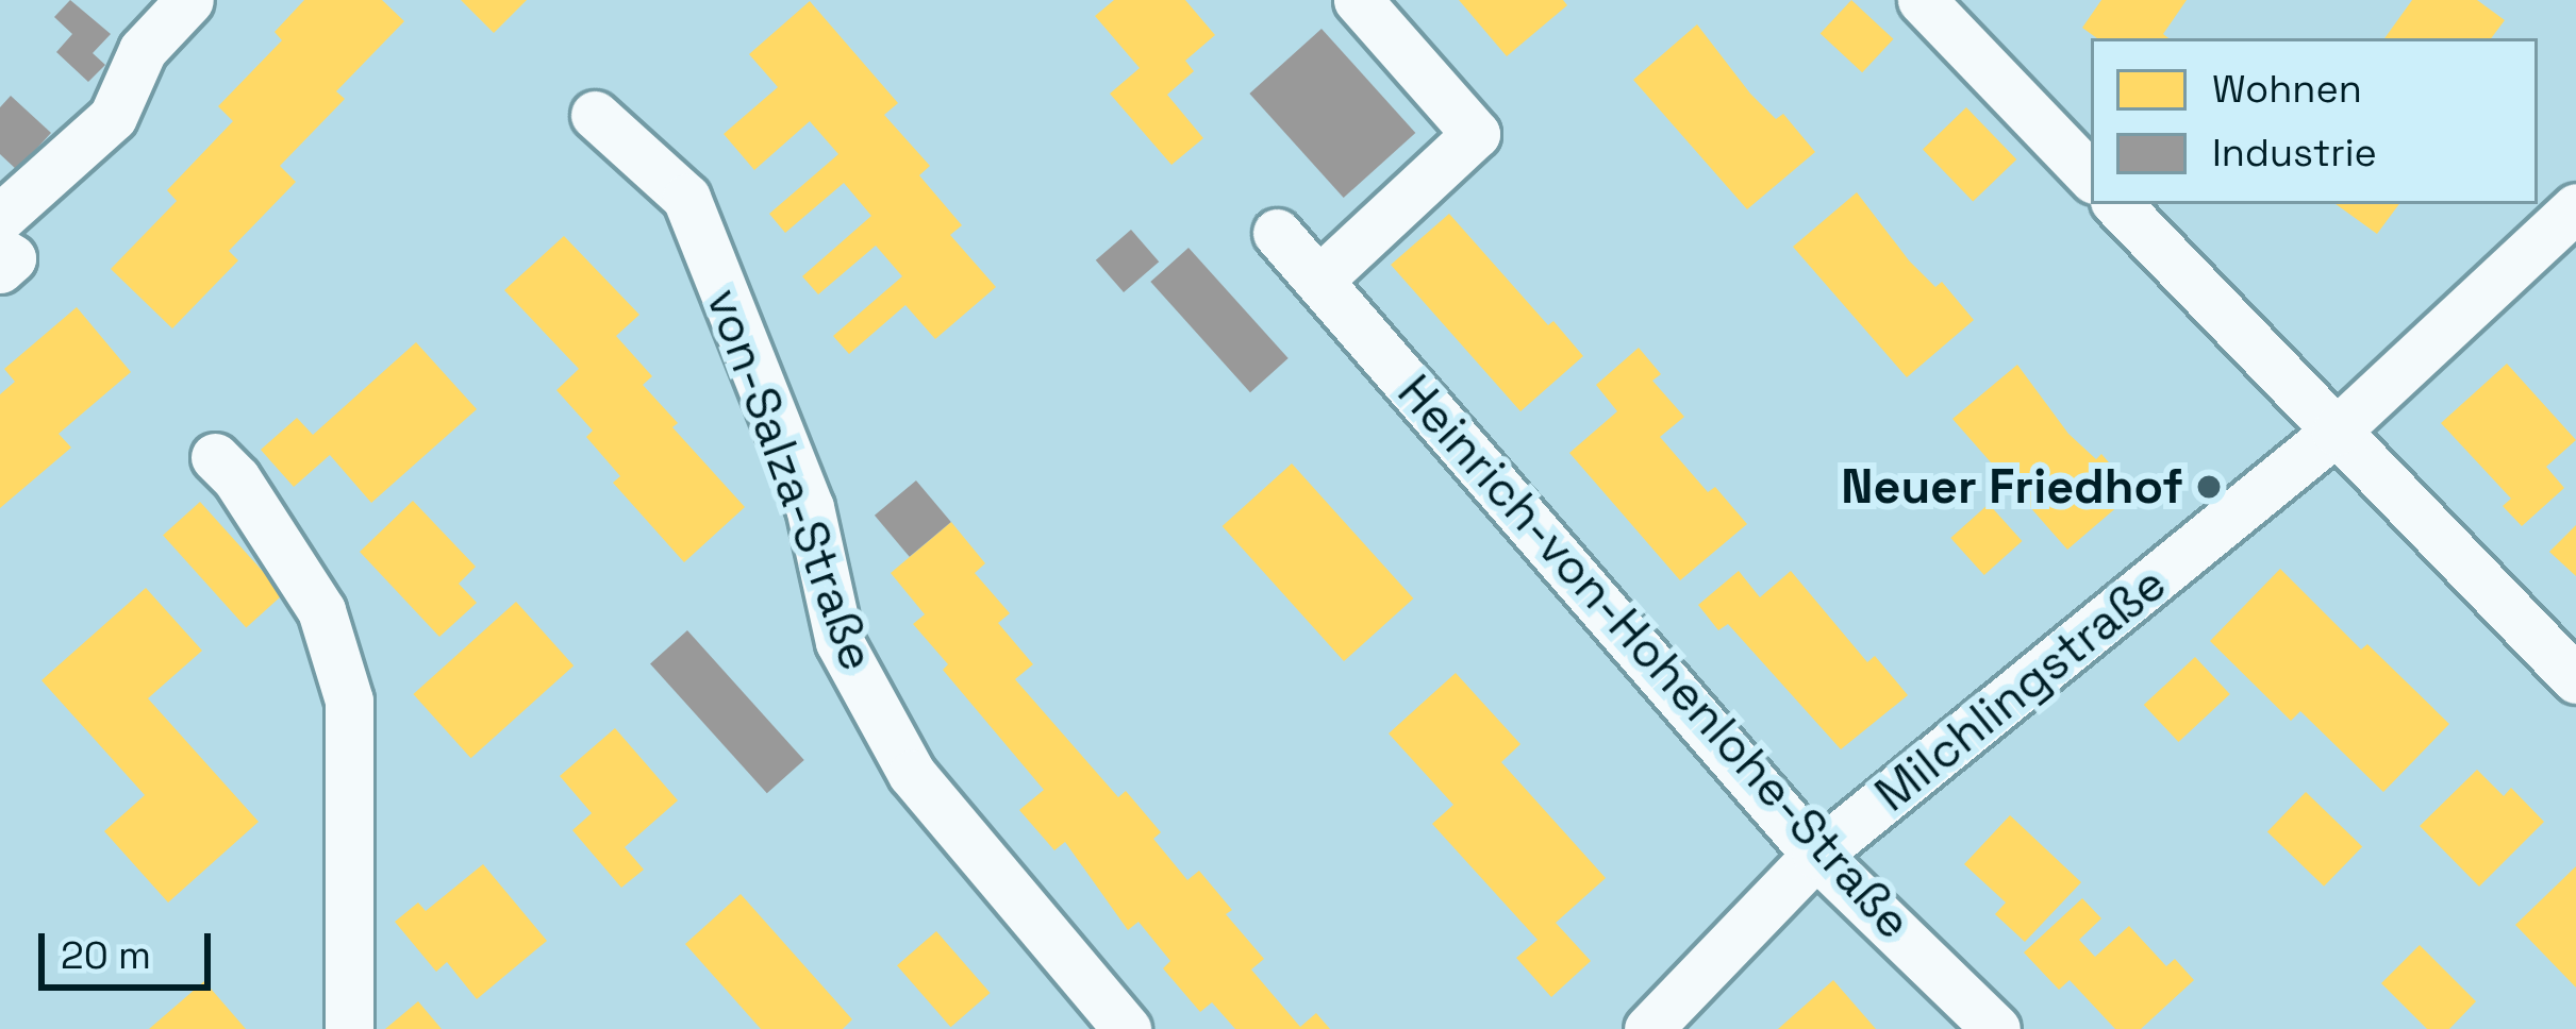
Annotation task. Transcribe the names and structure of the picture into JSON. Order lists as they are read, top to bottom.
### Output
{
  "streets": {
    "street": ["von-Salza-Straße", "Heinrich-von-Hohenlohe-Straße", "Milchlingstraße"]
  },
  "crossings": [
    ["Heinrich-von-Hohenlohe-Straße", "Milchlingstraße"]
  ],
  "places": ["Neuer Friedhof"],
  "legend": ["Wohnen", "Industrie"],
  "scale_bar": "20 m"
}
